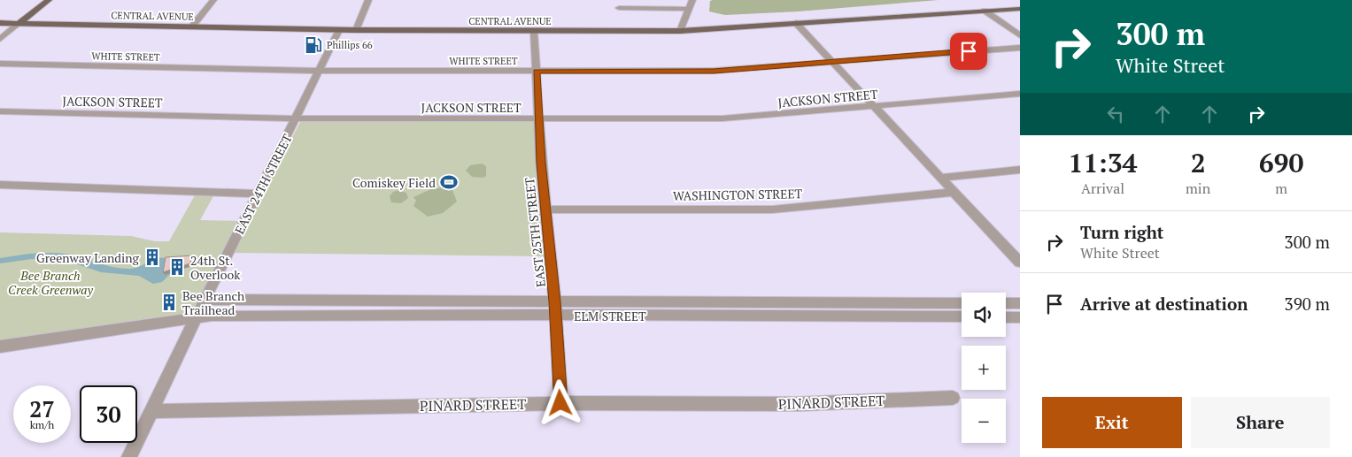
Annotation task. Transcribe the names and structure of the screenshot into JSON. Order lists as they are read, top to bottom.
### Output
{
  "streets": {
    "main road": ["CENTRAL AVENUE"],
    "street": [
      "WHITE STREET",
      "JACKSON STREET",
      "EAST 24TH STREET",
      "WASHINGTON STREET",
      "EAST 25TH STREET",
      "ELM STREET",
      "PINARD STREET"
    ]
  },
  "crossings": [
    ["CENTRAL AVENUE", "EAST 24TH STREET"],
    ["CENTRAL AVENUE", "EAST 25TH STREET"],
    ["WHITE STREET", "EAST 24TH STREET"],
    ["WHITE STREET", "EAST 25TH STREET"],
    ["JACKSON STREET", "EAST 24TH STREET"],
    ["JACKSON STREET", "EAST 25TH STREET"],
    ["EAST 24TH STREET", "ELM STREET"],
    ["EAST 24TH STREET", "PINARD STREET"],
    ["WASHINGTON STREET", "EAST 25TH STREET"],
    ["EAST 25TH STREET", "ELM STREET"],
    ["EAST 25TH STREET", "PINARD STREET"]
  ],
  "parks": ["Bee Branch Creek Greenway"],
  "places": {
    "fuel station": ["Phillips 66"],
    "sports": ["Comiskey Field"],
    "building": ["Greenway Landing", "24th St. Overlook", "Bee Branch Trailhead"]
  },
  "page": {
    "turn": ["300 m", "White Street"],
    "eta": [
      "11:34",
      "Arrival",
      "2",
      "min",
      "690",
      "m"
    ],
    "list": [
      {
        "name": "Turn right",
        "note": "White Street",
        "value": "300 m"
      },
      {
        "name": "Arrive at destination",
        "value": "390 m"
      }
    ],
    "map_buttons": ["+", "−"],
    "speed": "27 km/h",
    "limit": "30",
    "buttons": ["Exit", "Share"]
  }
}
